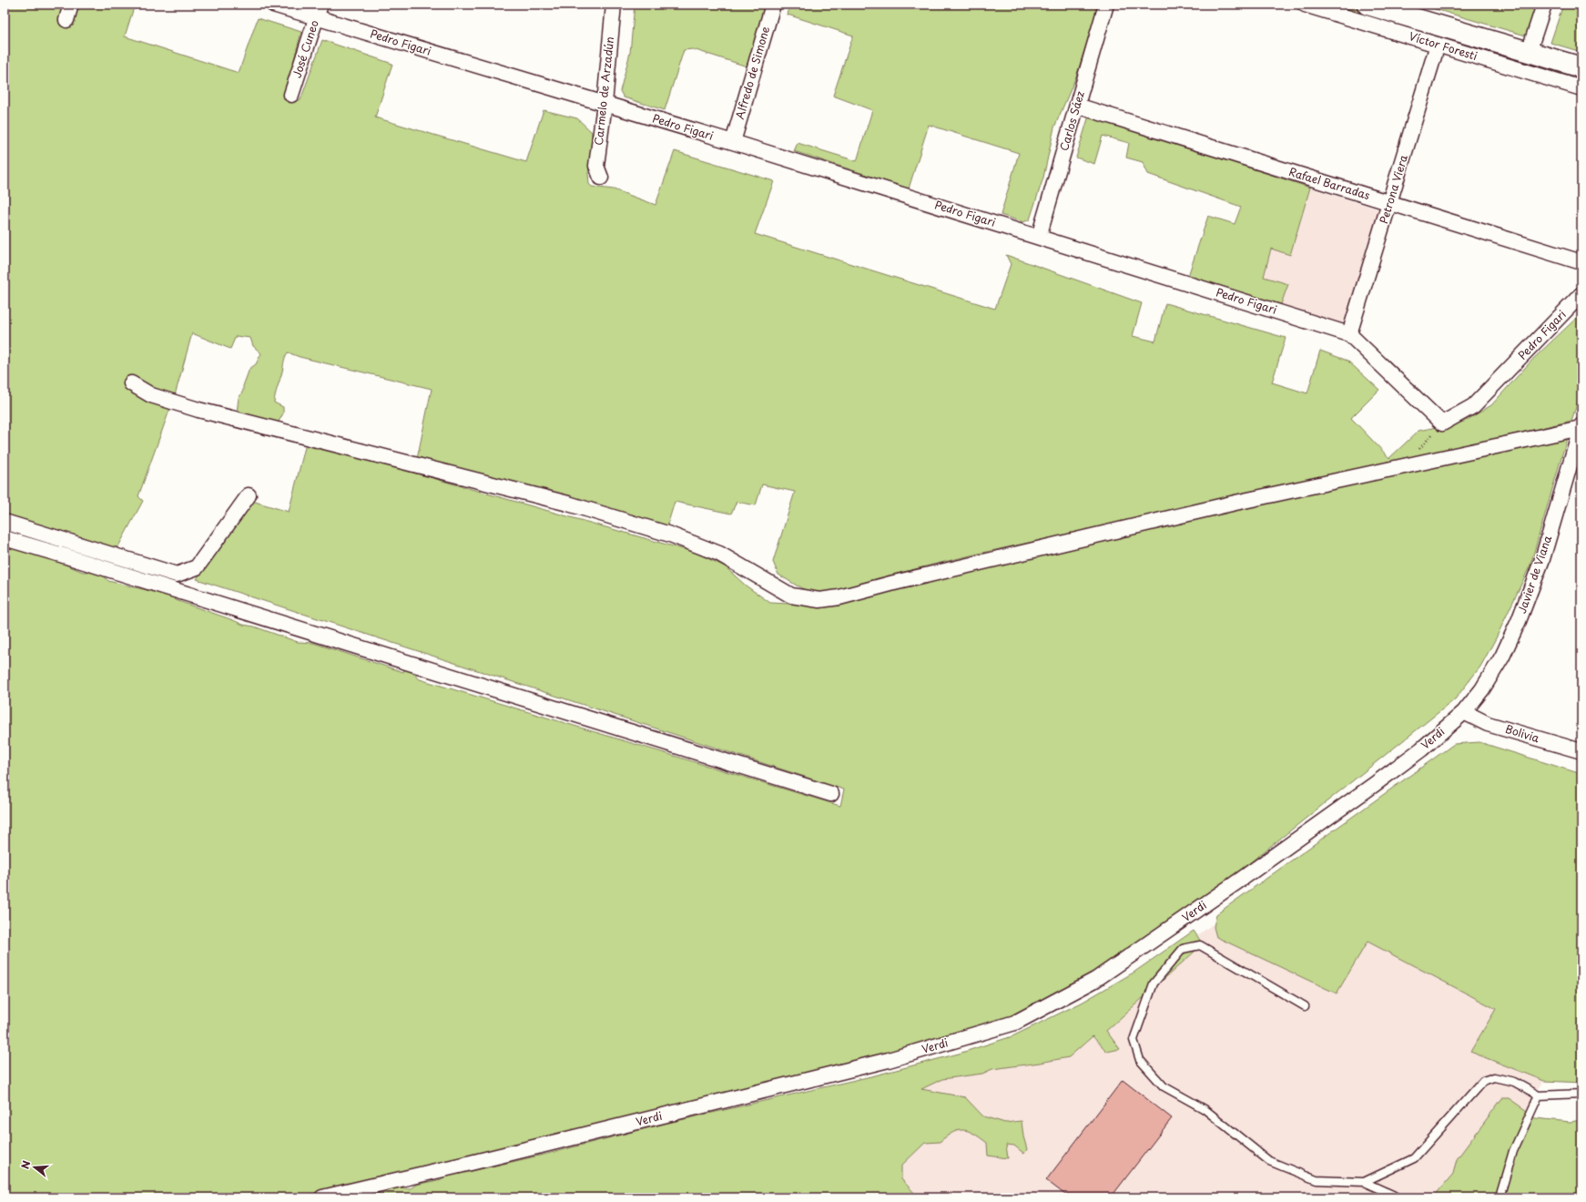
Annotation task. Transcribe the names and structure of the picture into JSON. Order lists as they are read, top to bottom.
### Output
{
  "streets": {
    "street": [
      "Pedro Figari",
      "Víctor Foresti",
      "José Cuneo",
      "Alfredo de Simone",
      "Carmelo de Arzadún",
      "Carlos Sáez",
      "Rafael Barradas",
      "Petrona Viera",
      "Javier de Viana",
      "Bolivia",
      "Verdi"
    ]
  },
  "crossings": [
    ["Pedro Figari", "José Cuneo"],
    ["Pedro Figari", "Alfredo de Simone"],
    ["Pedro Figari", "Carmelo de Arzadún"],
    ["Pedro Figari", "Carlos Sáez"],
    ["Pedro Figari", "Petrona Viera"],
    ["Víctor Foresti", "Petrona Viera"],
    ["Carlos Sáez", "Rafael Barradas"],
    ["Rafael Barradas", "Petrona Viera"],
    ["Javier de Viana", "Bolivia"],
    ["Javier de Viana", "Verdi"],
    ["Bolivia", "Verdi"]
  ],
  "north": "left"
}
